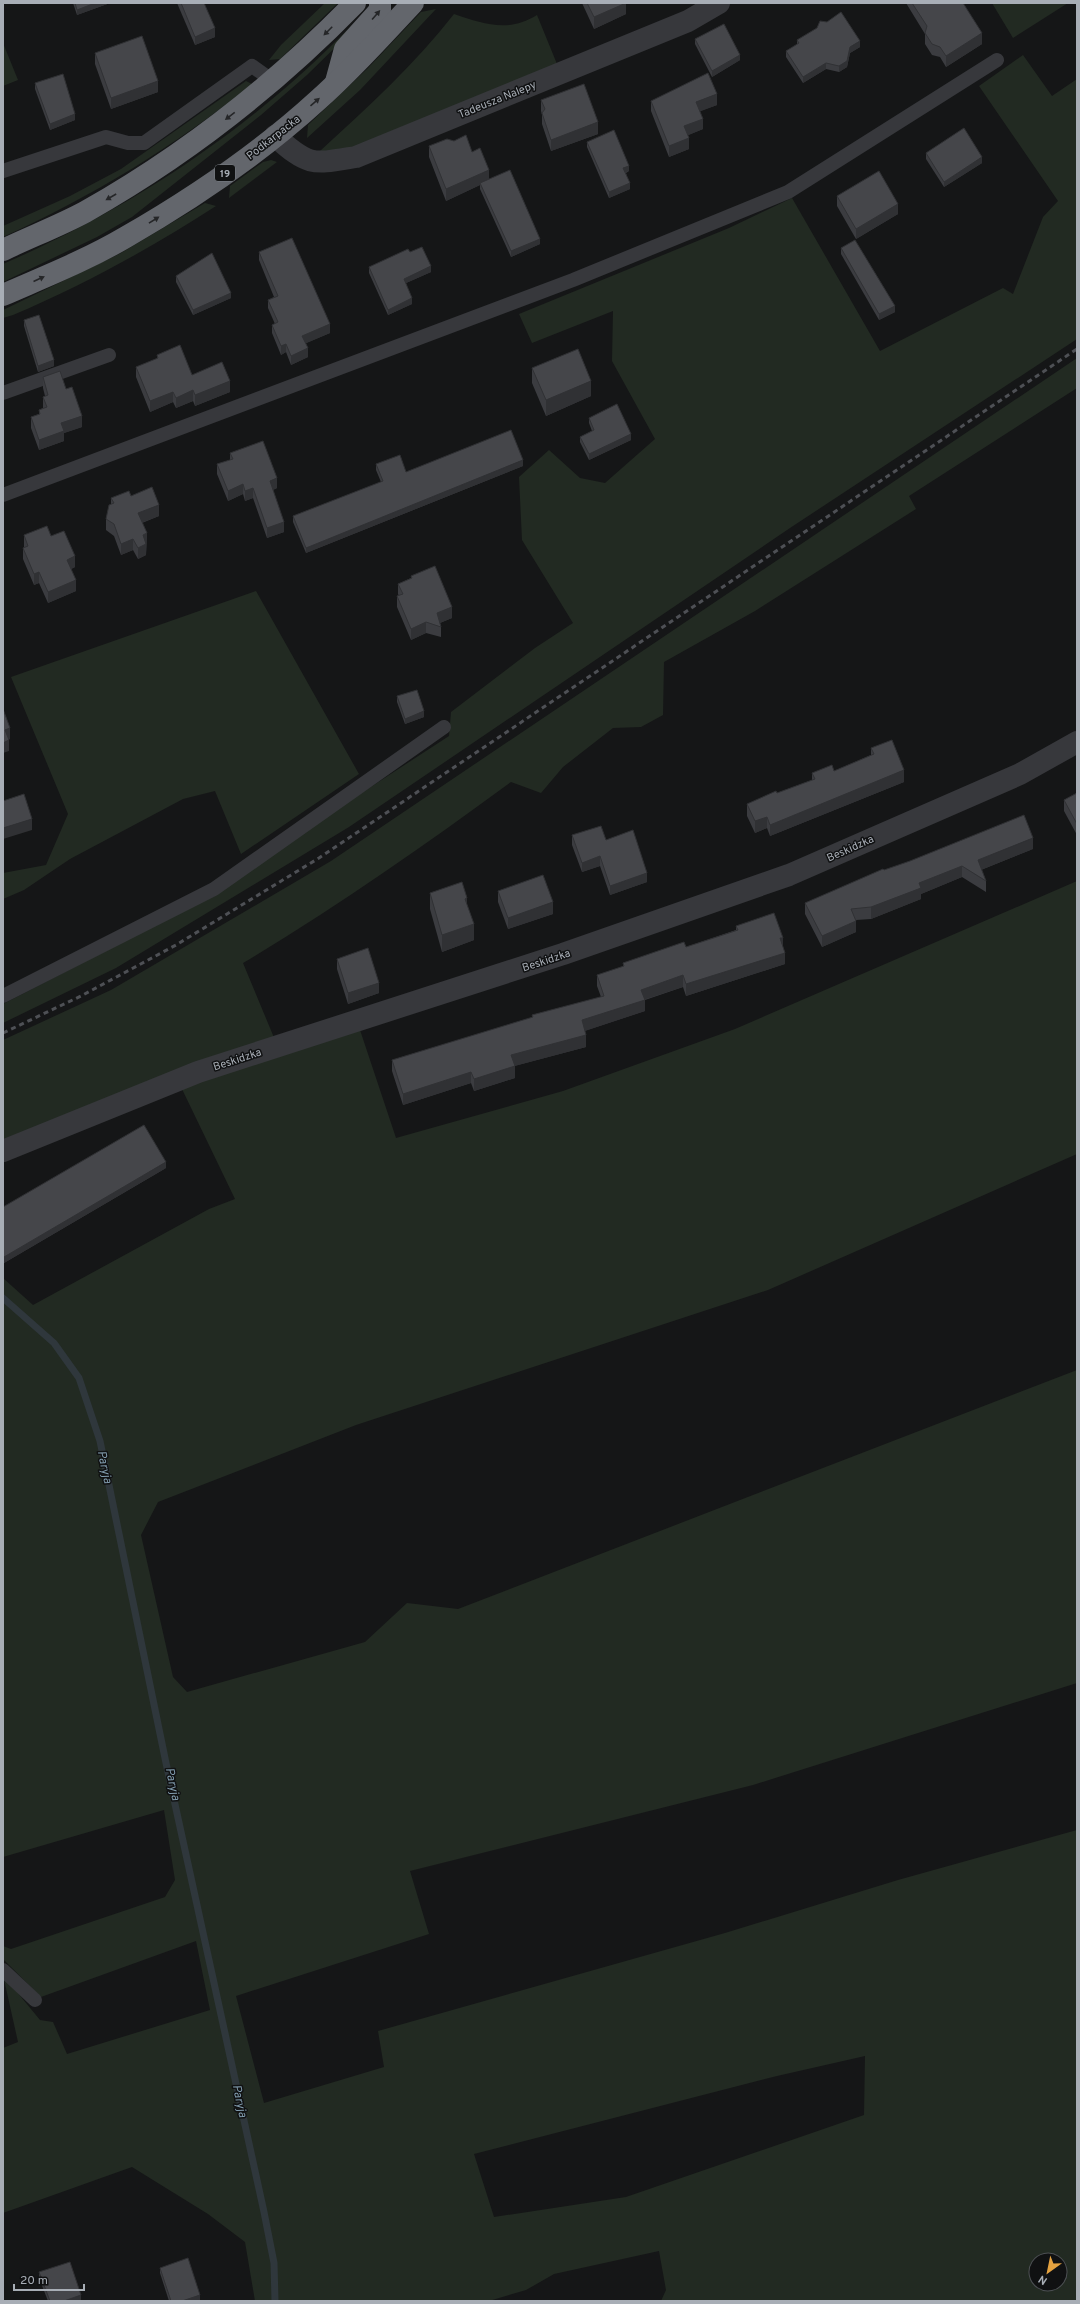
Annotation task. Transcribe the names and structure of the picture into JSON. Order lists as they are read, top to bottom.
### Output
{
  "streets": {
    "highway": ["Podkarpacka", "19"],
    "street": ["Tadeusza Nalepy", "Beskidzka"]
  },
  "crossings": [
    ["Tadeusza Nalepy", "Podkarpacka"]
  ],
  "water": ["Paryja"],
  "scale_bar": "20 m",
  "north": "bottom left"
}
